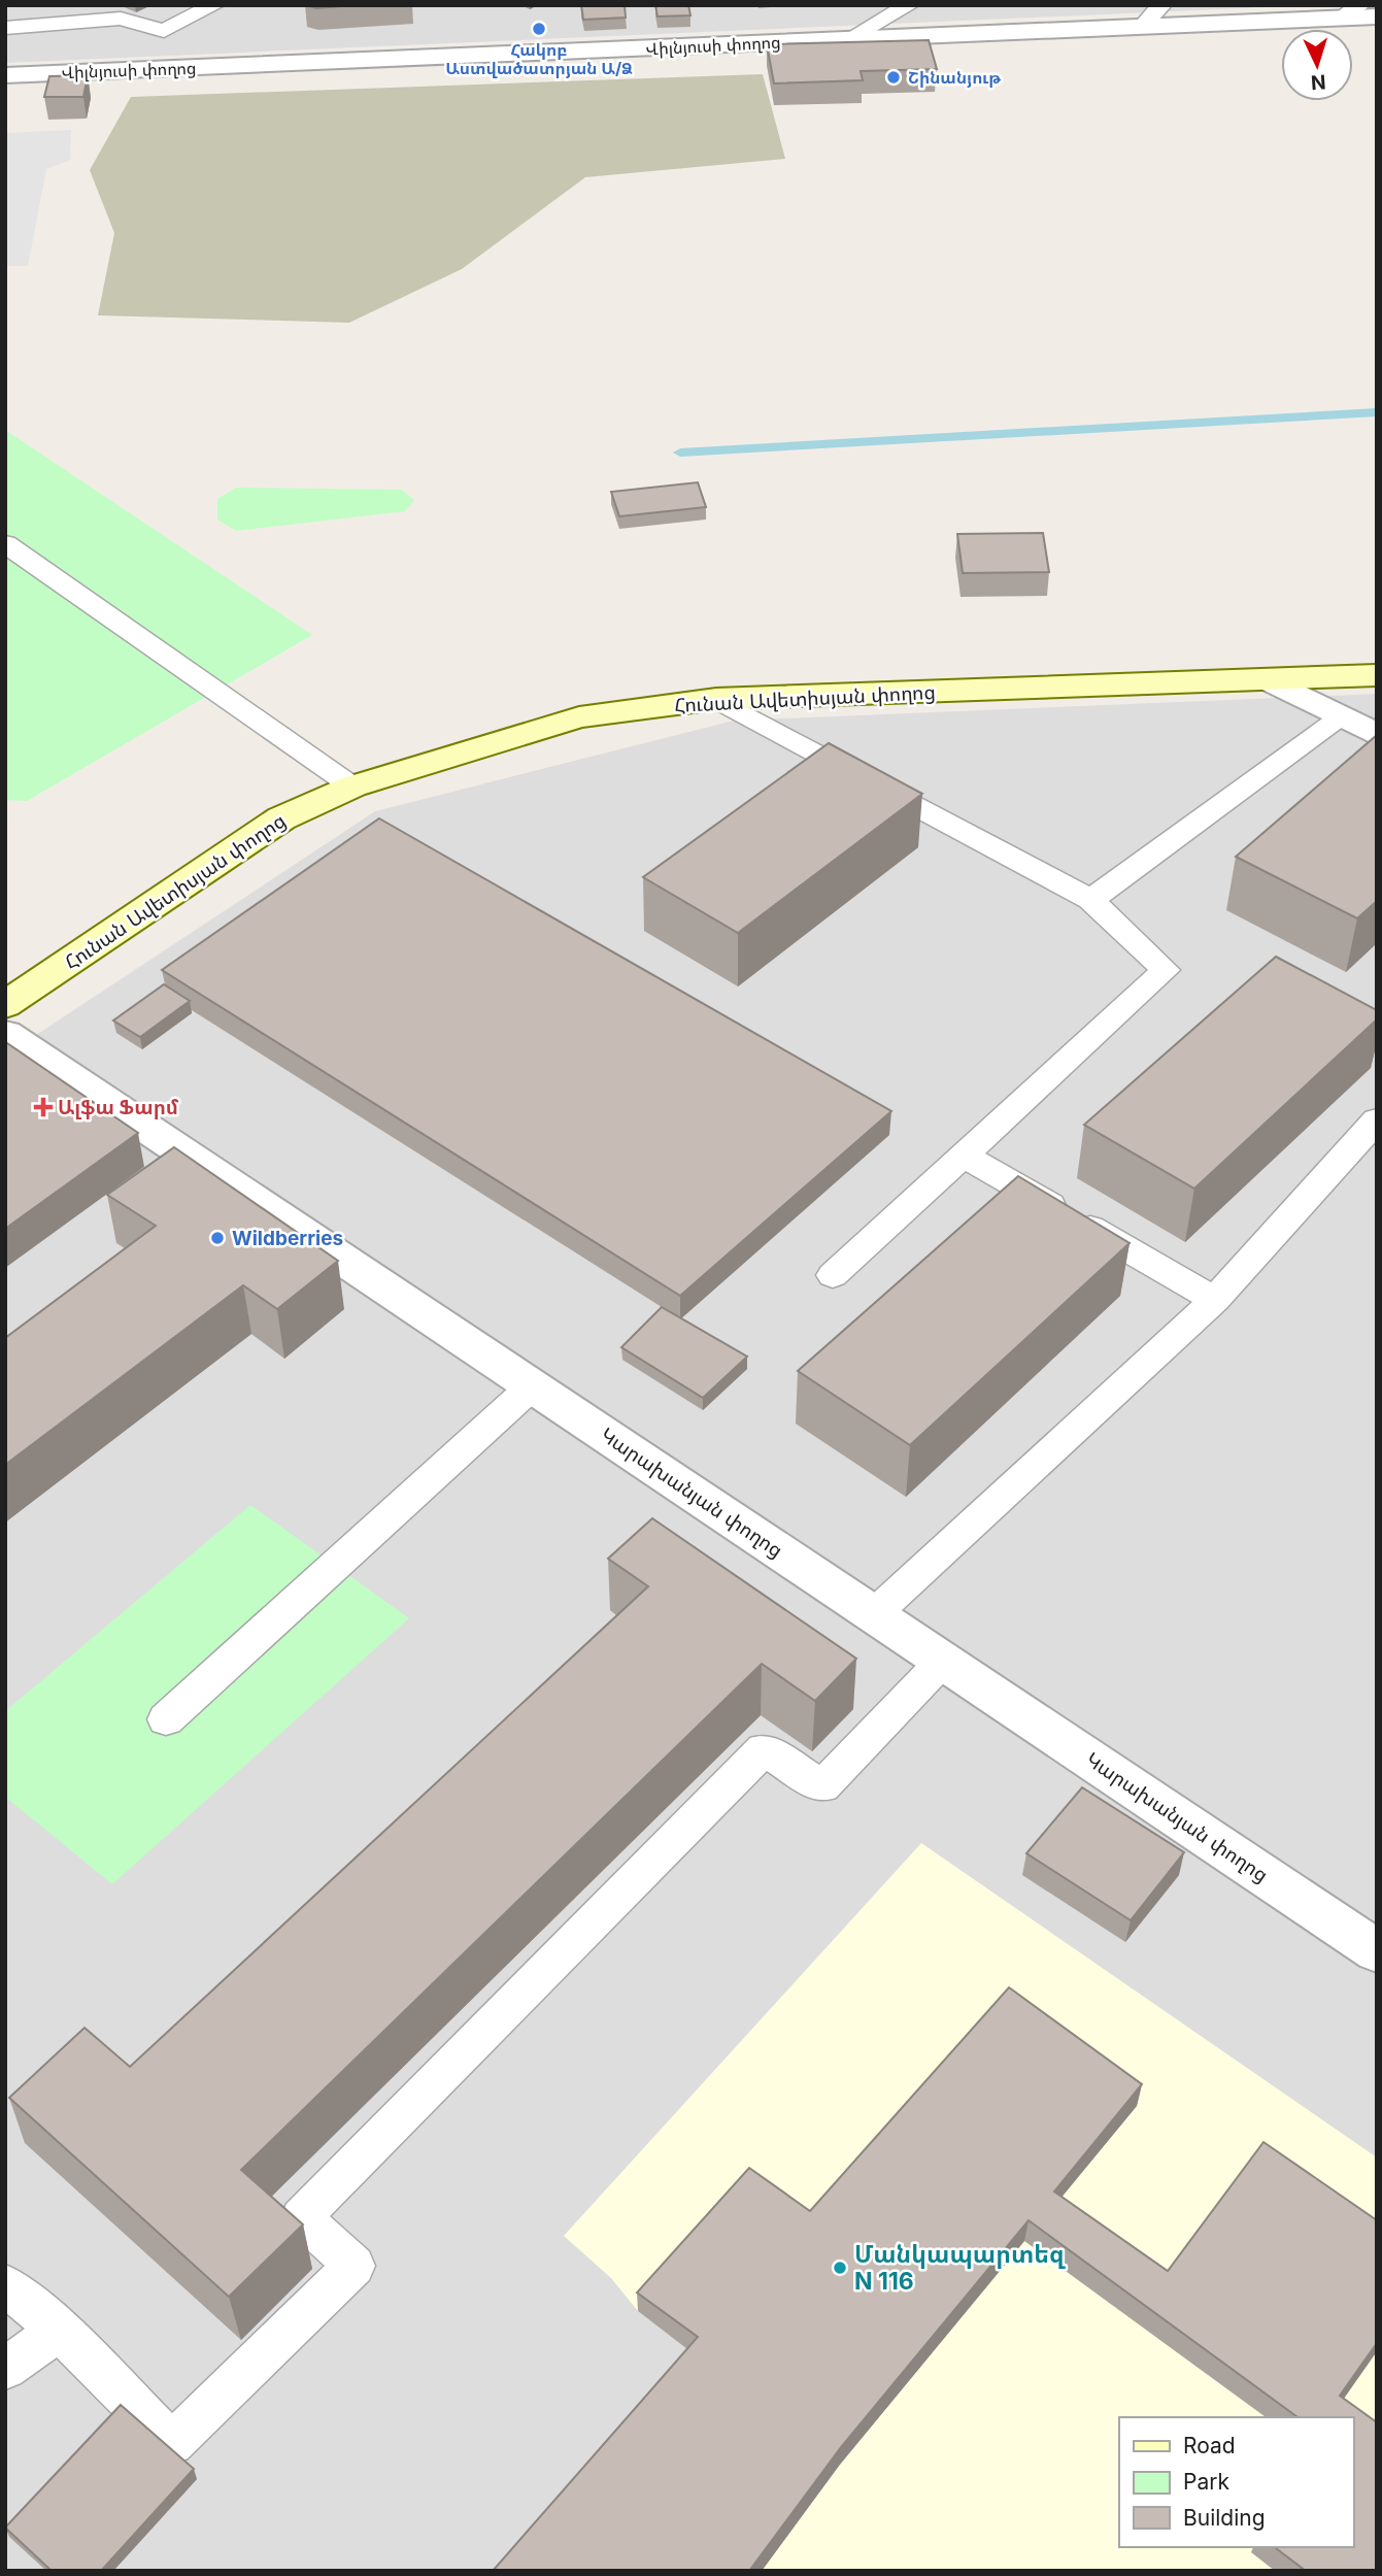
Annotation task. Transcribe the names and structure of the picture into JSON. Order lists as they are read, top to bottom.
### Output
{
  "streets": {
    "main road": ["Հունան Ավետիսյան փողոց"],
    "street": ["Վիլնյուսի փողոց", "Կարախանյան փողոց"]
  },
  "places": {
    "other": [
      "Հակոբ Աստվածատրյան Ա/Ձ",
      "Շինանյութ",
      "Wildberries",
      "Մանկապարտեզ N 116"
    ],
    "health": ["Ալֆա Ֆարմ"]
  },
  "legend": ["Road", "Park", "Building"],
  "north": "bottom"
}
